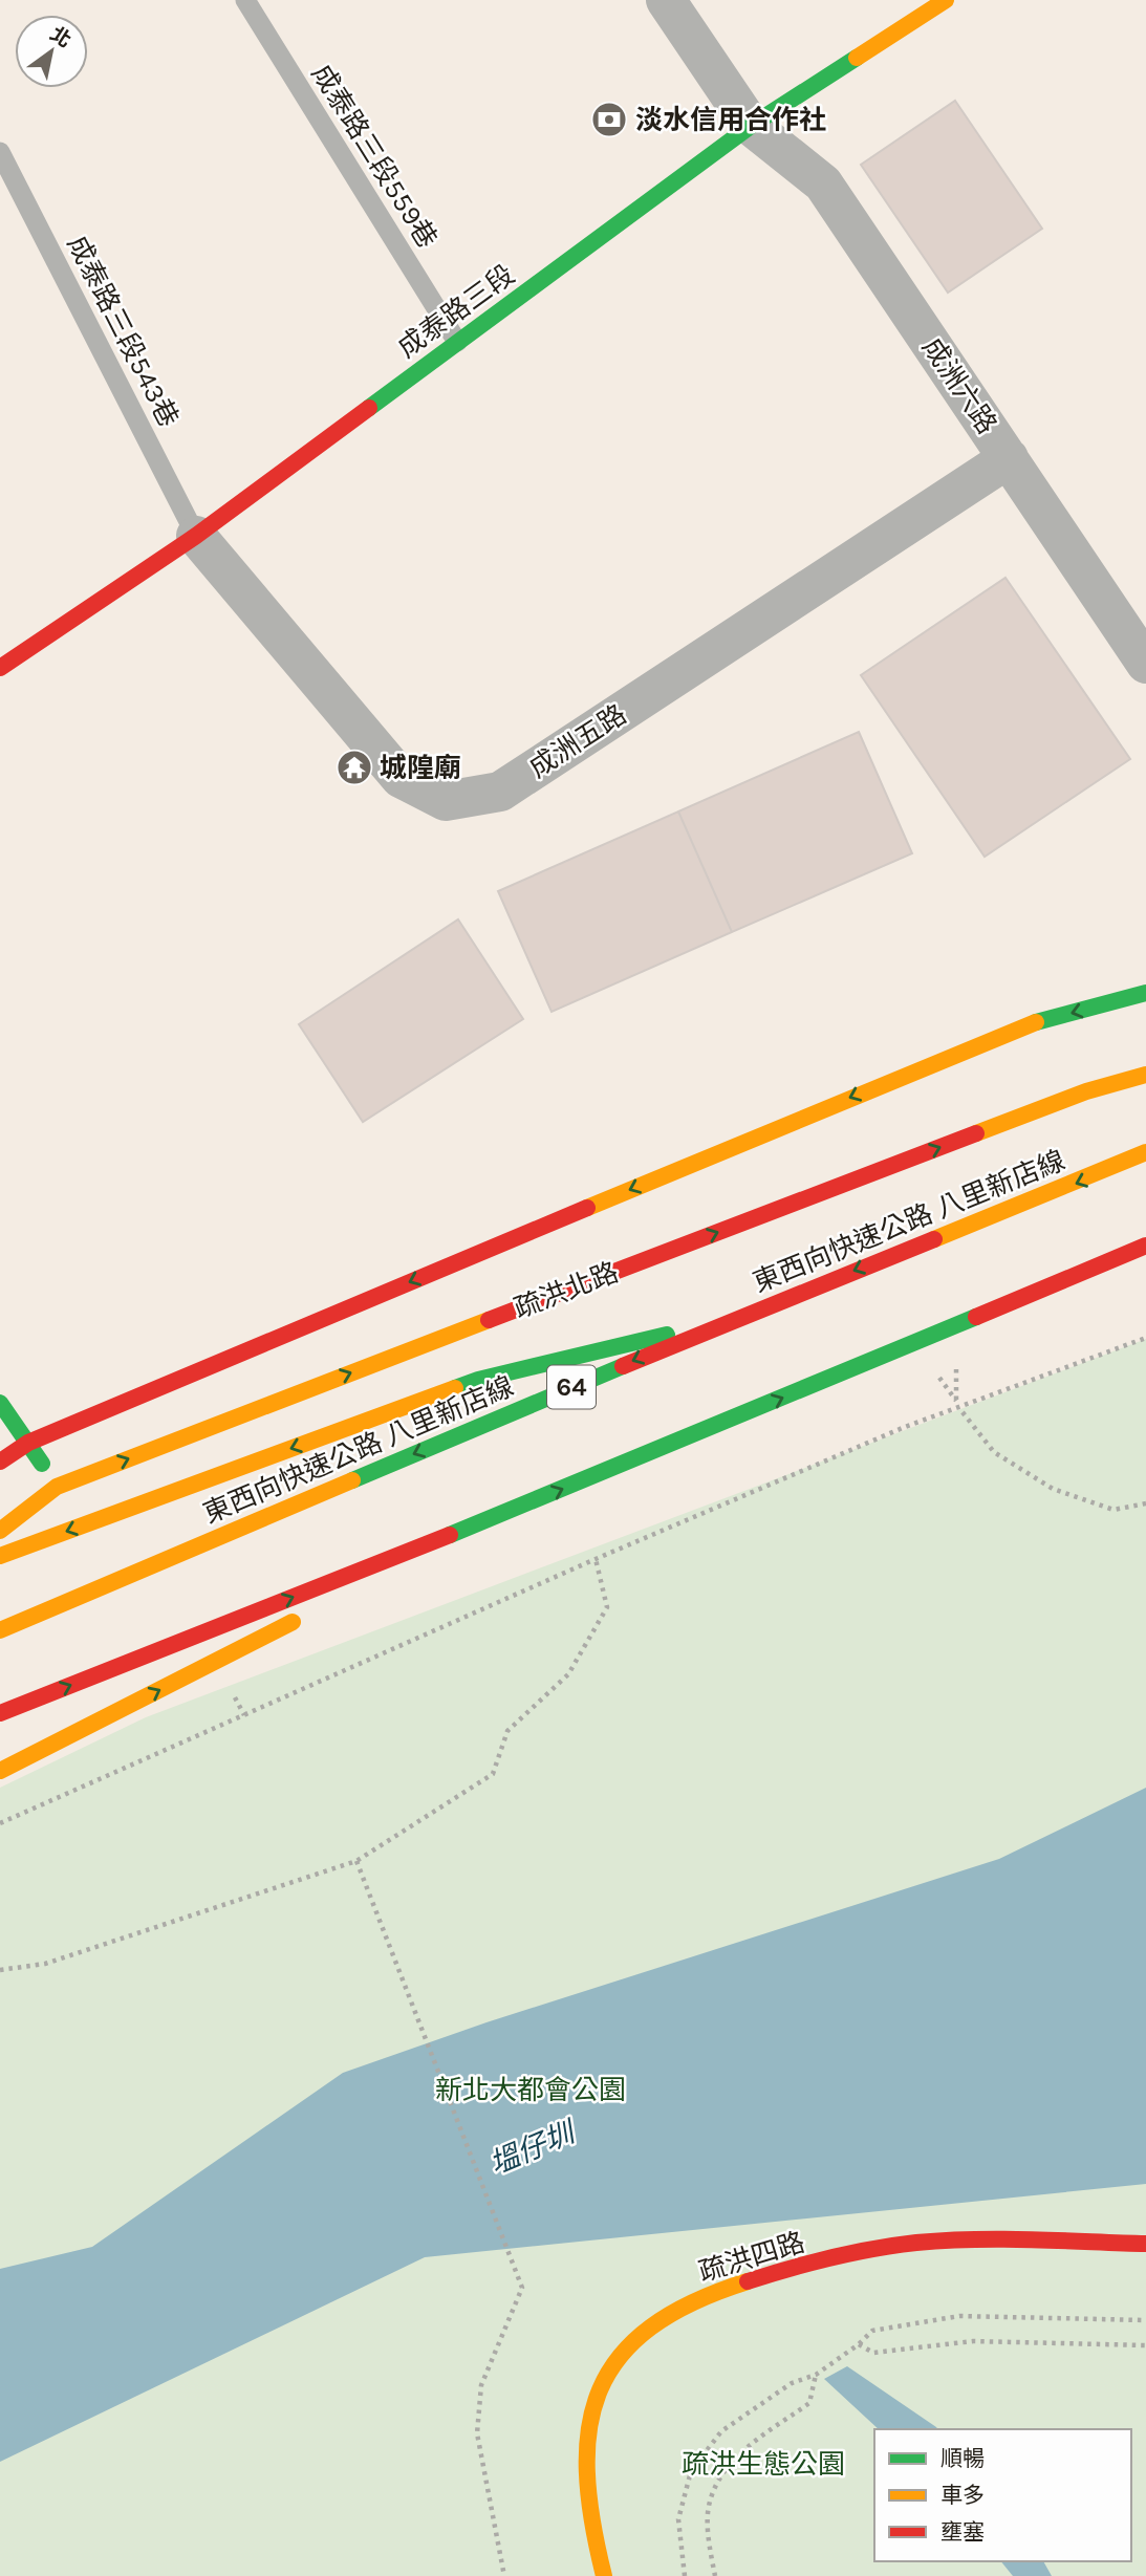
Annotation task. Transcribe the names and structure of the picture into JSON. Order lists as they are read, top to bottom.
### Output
{
  "streets": {
    "main road": [
      "成泰路三段",
      "東西向快速公路 八里新店線",
      "疏洪北路",
      "64",
      "疏洪四路"
    ],
    "street": ["成洲六路", "成洲五路"],
    "lane": ["成泰路三段559巷", "成泰路三段543巷"]
  },
  "crossings": [
    ["成泰路三段559巷", "成泰路三段"],
    ["成泰路三段", "成泰路三段543巷"],
    ["成泰路三段", "成洲六路"],
    ["成泰路三段", "成洲五路"],
    ["成泰路三段543巷", "成洲五路"],
    ["成洲六路", "成洲五路"]
  ],
  "water": ["塭仔圳"],
  "parks": ["新北大都會公園", "疏洪生態公園"],
  "places": {
    "bank": ["淡水信用合作社"],
    "temple": ["城隍廟"]
  },
  "legend": ["順暢", "車多", "壅塞"],
  "north": "top right"
}
